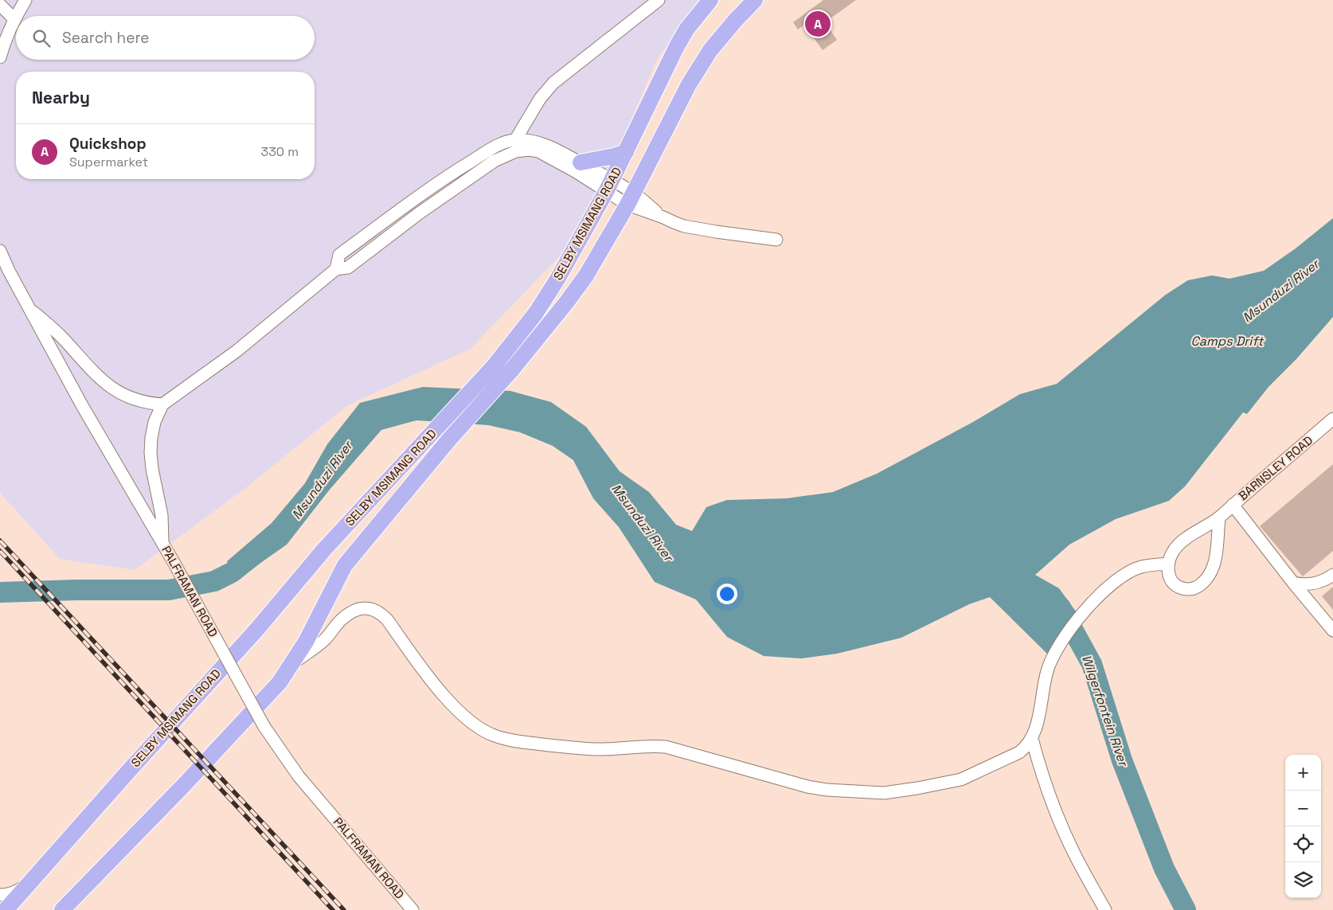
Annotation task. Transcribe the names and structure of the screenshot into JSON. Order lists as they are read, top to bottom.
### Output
{
  "streets": {
    "main road": ["SELBY MSIMANG ROAD"],
    "lane": ["BARNSLEY ROAD", "PALFRAMAN ROAD"]
  },
  "water": ["Msunduzi River", "Camps Drift", "Wilgerfontein River"],
  "page": {
    "pins": "A",
    "search": "Search here",
    "heading": "Nearby",
    "list": [
      {
        "mark": "A",
        "name": "Quickshop",
        "note": "Supermarket",
        "value": "330 m"
      }
    ],
    "map_buttons": ["+", "−"]
  }
}
